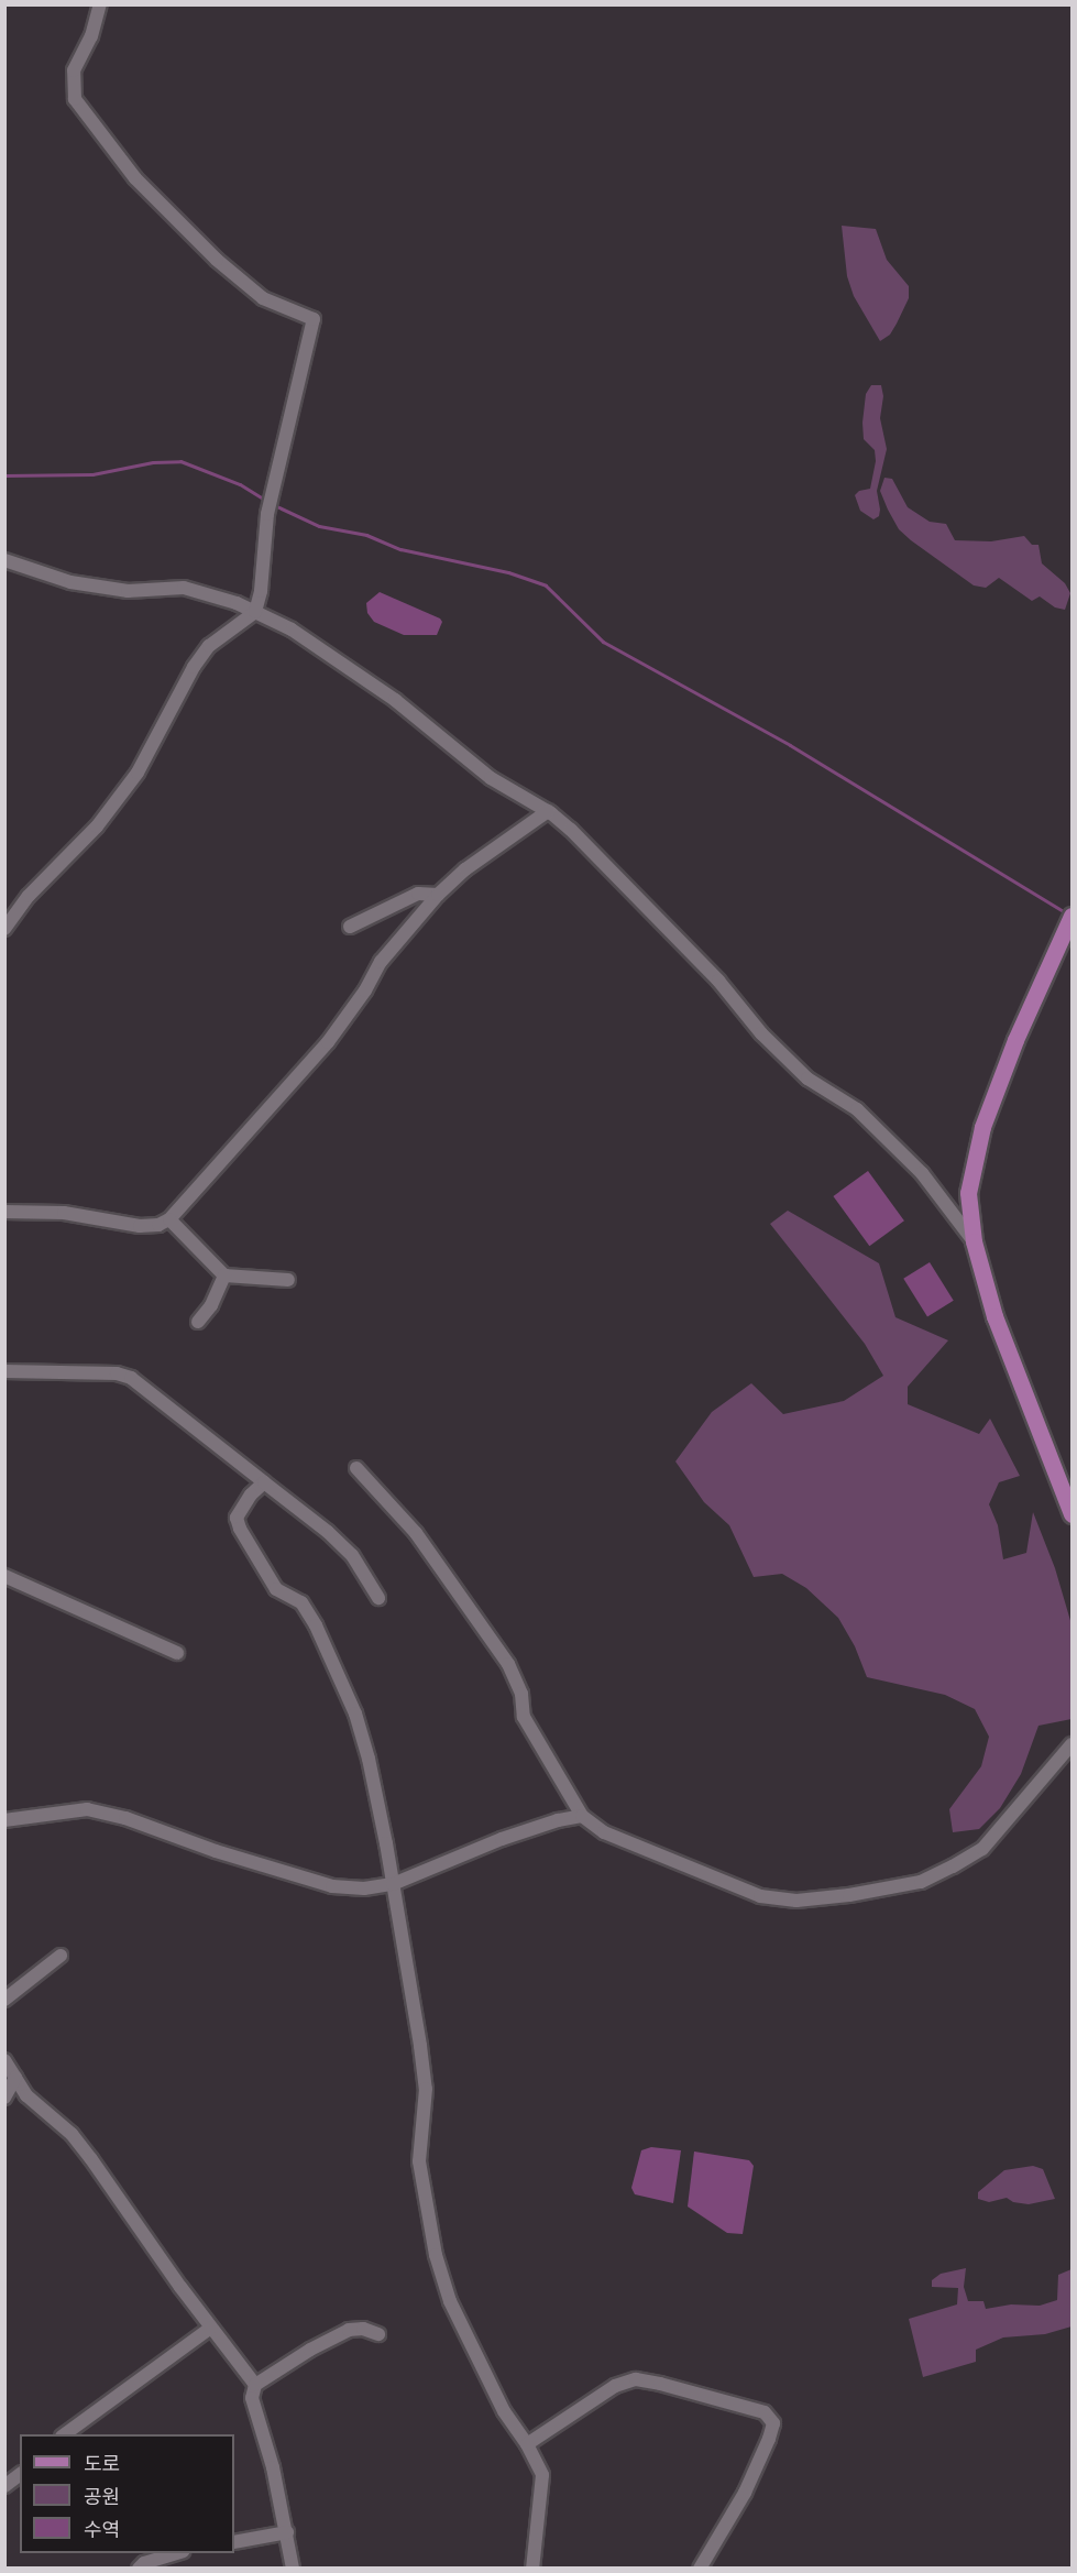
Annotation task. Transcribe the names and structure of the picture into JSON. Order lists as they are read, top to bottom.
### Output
{
  "legend": ["도로", "공원", "수역"]
}
